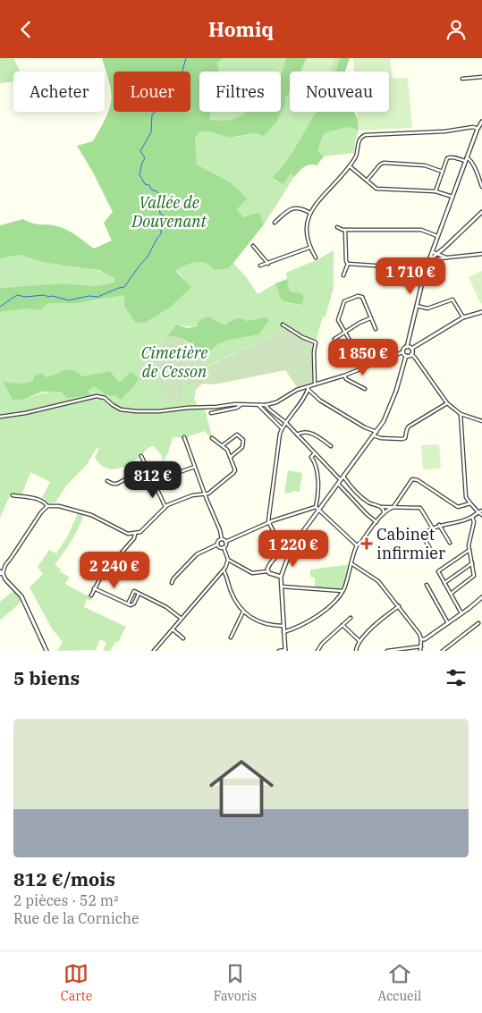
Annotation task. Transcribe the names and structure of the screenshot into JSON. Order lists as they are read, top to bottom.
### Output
{
  "parks": ["Vallée de Douvenant", "Cimetière de Cesson"],
  "places": {
    "health": ["Cabinet infirmier"]
  },
  "page": {
    "header": "Homiq",
    "chip": [
      "Acheter",
      "Louer",
      "Filtres",
      "Nouveau"
    ],
    "price": [
      "1 710 €",
      "1 850 €",
      "812 €",
      "1 220 €",
      "2 240 €"
    ],
    "heading": "5 biens",
    "list": [
      {
        "name": "812 €/mois",
        "note": "2 pièces · 52 m² · Rue de la Corniche"
      }
    ],
    "tabs": ["Carte", "Favoris", "Accueil"]
  }
}
